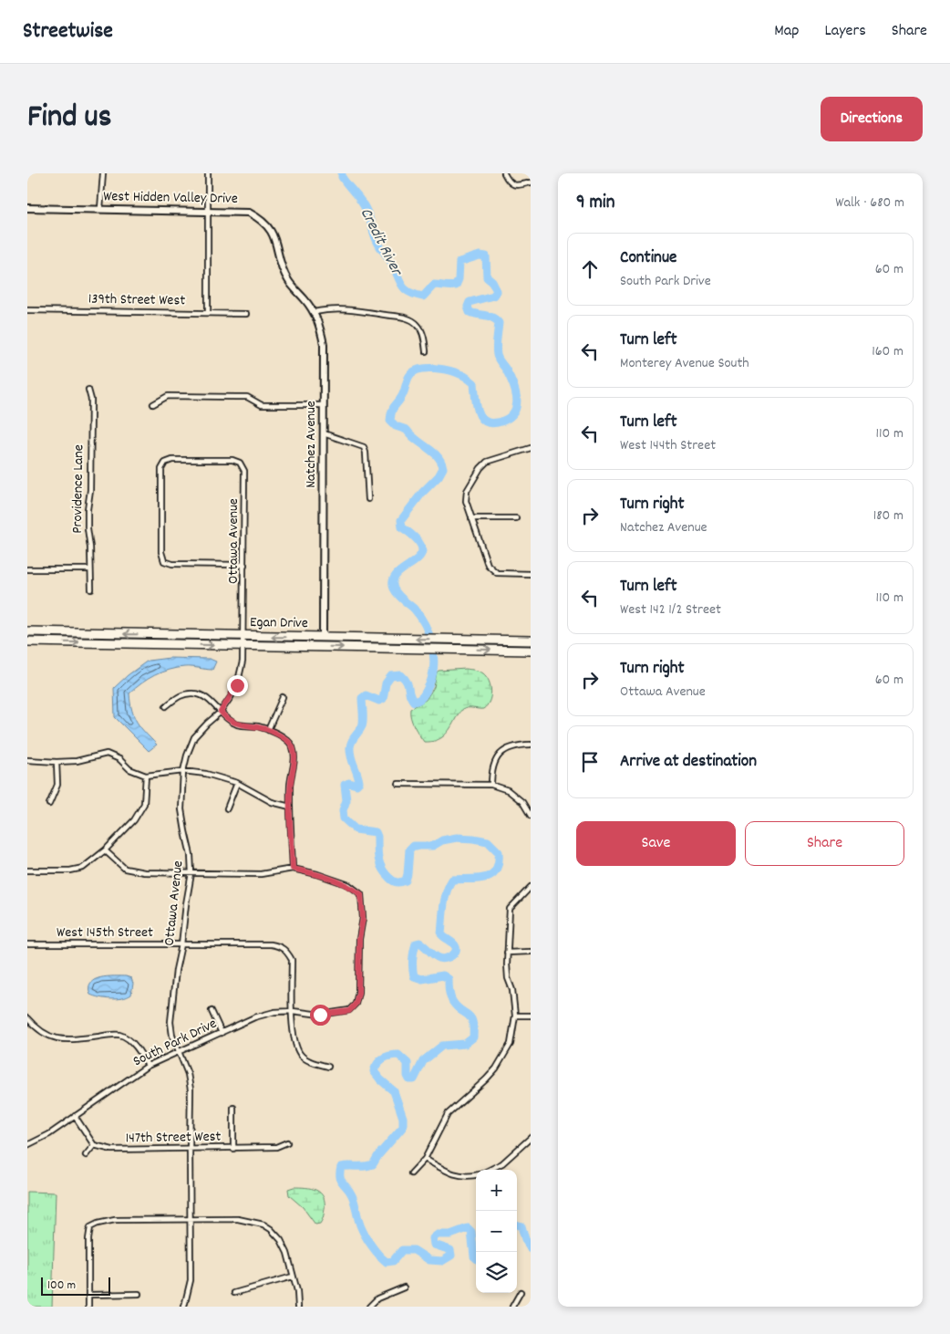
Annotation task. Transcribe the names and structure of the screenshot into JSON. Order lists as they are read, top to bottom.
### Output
{
  "streets": {
    "highway": ["Egan Drive"],
    "street": [
      "West Hidden Valley Drive",
      "139th Street West",
      "Natchez Avenue",
      "Providence Lane",
      "Ottawa Avenue",
      "West 145th Street",
      "South Park Drive",
      "147th Street West"
    ]
  },
  "crossings": [
    ["West Hidden Valley Drive", "Natchez Avenue"],
    ["Natchez Avenue", "Egan Drive"],
    ["Ottawa Avenue", "Egan Drive"],
    ["Ottawa Avenue", "West 145th Street"],
    ["Ottawa Avenue", "South Park Drive"],
    ["Ottawa Avenue", "147th Street West"],
    ["West 145th Street", "South Park Drive"]
  ],
  "water": ["Credit River"],
  "scale_bar": "100 m",
  "page": {
    "header": "Streetwise",
    "nav": ["Map", "Layers", "Share"],
    "title": "Find us",
    "buttons": [
      "Directions",
      ["Save", "Share"]
    ],
    "heading": ["9 min", "Walk · 680 m"],
    "list": [
      ["Continue", "South Park Drive", "60 m"],
      ["Turn left", "Monterey Avenue South", "160 m"],
      ["Turn left", "West 144th Street", "110 m"],
      ["Turn right", "Natchez Avenue", "180 m"],
      ["Turn left", "West 142 1/2 Street", "110 m"],
      ["Turn right", "Ottawa Avenue", "60 m"],
      "Arrive at destination"
    ],
    "map_buttons": ["+", "−"],
    "scale": "100 m"
  }
}
